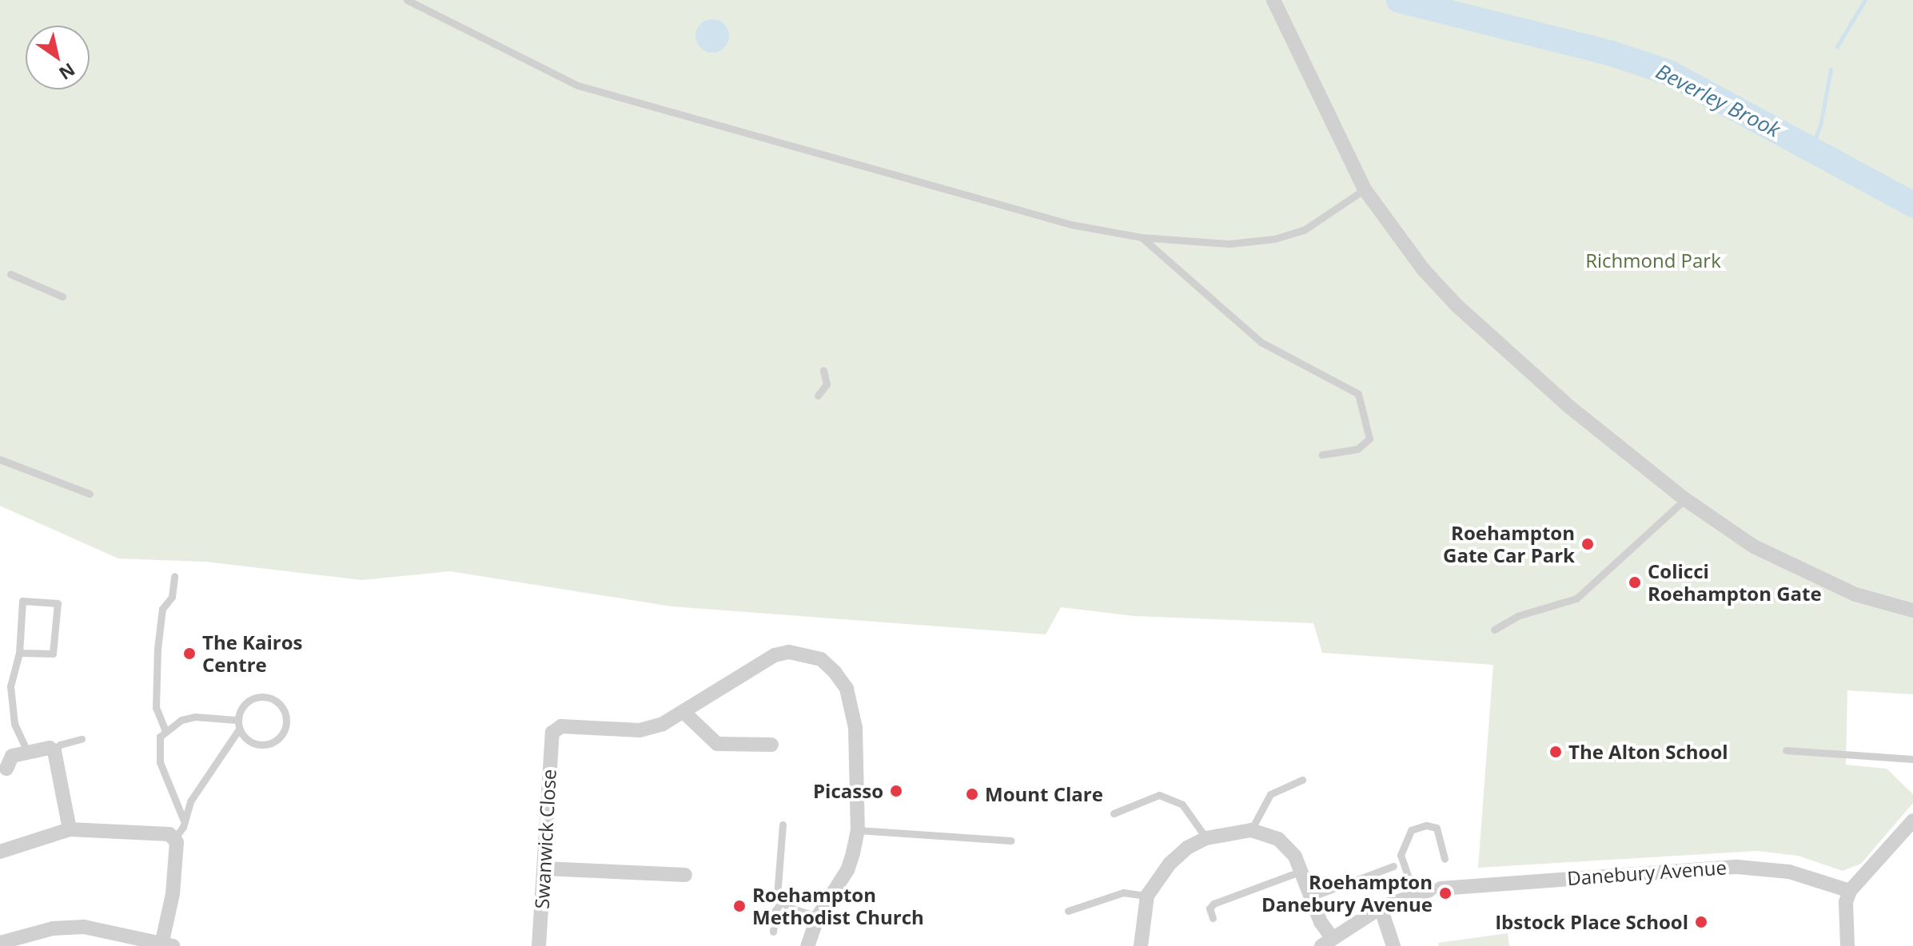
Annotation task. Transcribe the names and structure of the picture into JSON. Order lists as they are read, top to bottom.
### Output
{
  "streets": {
    "street": ["Swanwick Close", "Danebury Avenue"]
  },
  "water": ["Beverley Brook"],
  "parks": ["Richmond Park"],
  "places": [
    "Roehampton Gate Car Park",
    "Colicci Roehampton Gate",
    "The Kairos Centre",
    "The Alton School",
    "Picasso",
    "Mount Clare",
    "Roehampton Danebury Avenue",
    "Roehampton Methodist Church",
    "Ibstock Place School"
  ],
  "north": "bottom right"
}
